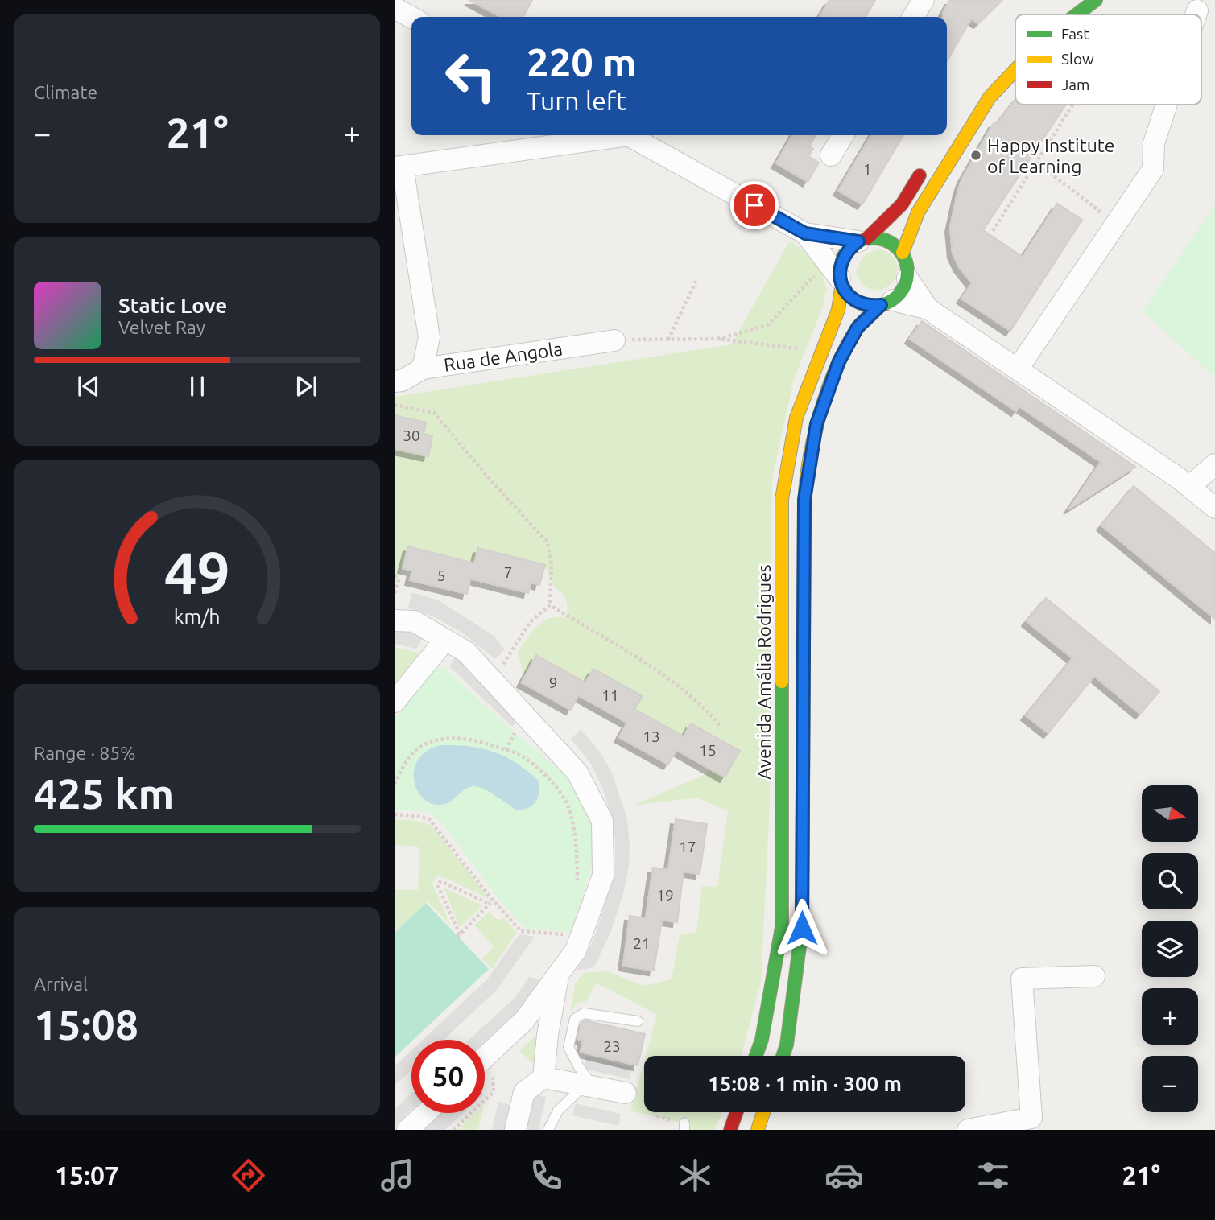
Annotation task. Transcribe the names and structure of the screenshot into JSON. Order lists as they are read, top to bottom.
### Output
{
  "streets": {
    "main road": ["Avenida Amália Rodrigues"],
    "street": ["Rua de Angola"]
  },
  "places": ["Happy Institute of Learning"],
  "house_numbers": [
    "1",
    "30",
    "7",
    "5",
    "9",
    "11",
    "13",
    "15",
    "17",
    "19",
    "21",
    "23"
  ],
  "legend": ["Fast", "Slow", "Jam"],
  "north": "right",
  "page": {
    "tile": [
      "Climate",
      ["Range · 85%", "425 km"],
      ["Arrival", "15:08"]
    ],
    "turn": ["220 m", "Turn left"],
    "heat": ["−", "21°", "+"],
    "song": ["Static Love", "Velvet Ray"],
    "map_buttons": ["+", "−"],
    "limit": "50",
    "trip": "15:08 · 1 min · 300 m",
    "tabs": ["15:07", "21°"],
    "gauge": ["49", "km/h"]
  }
}
